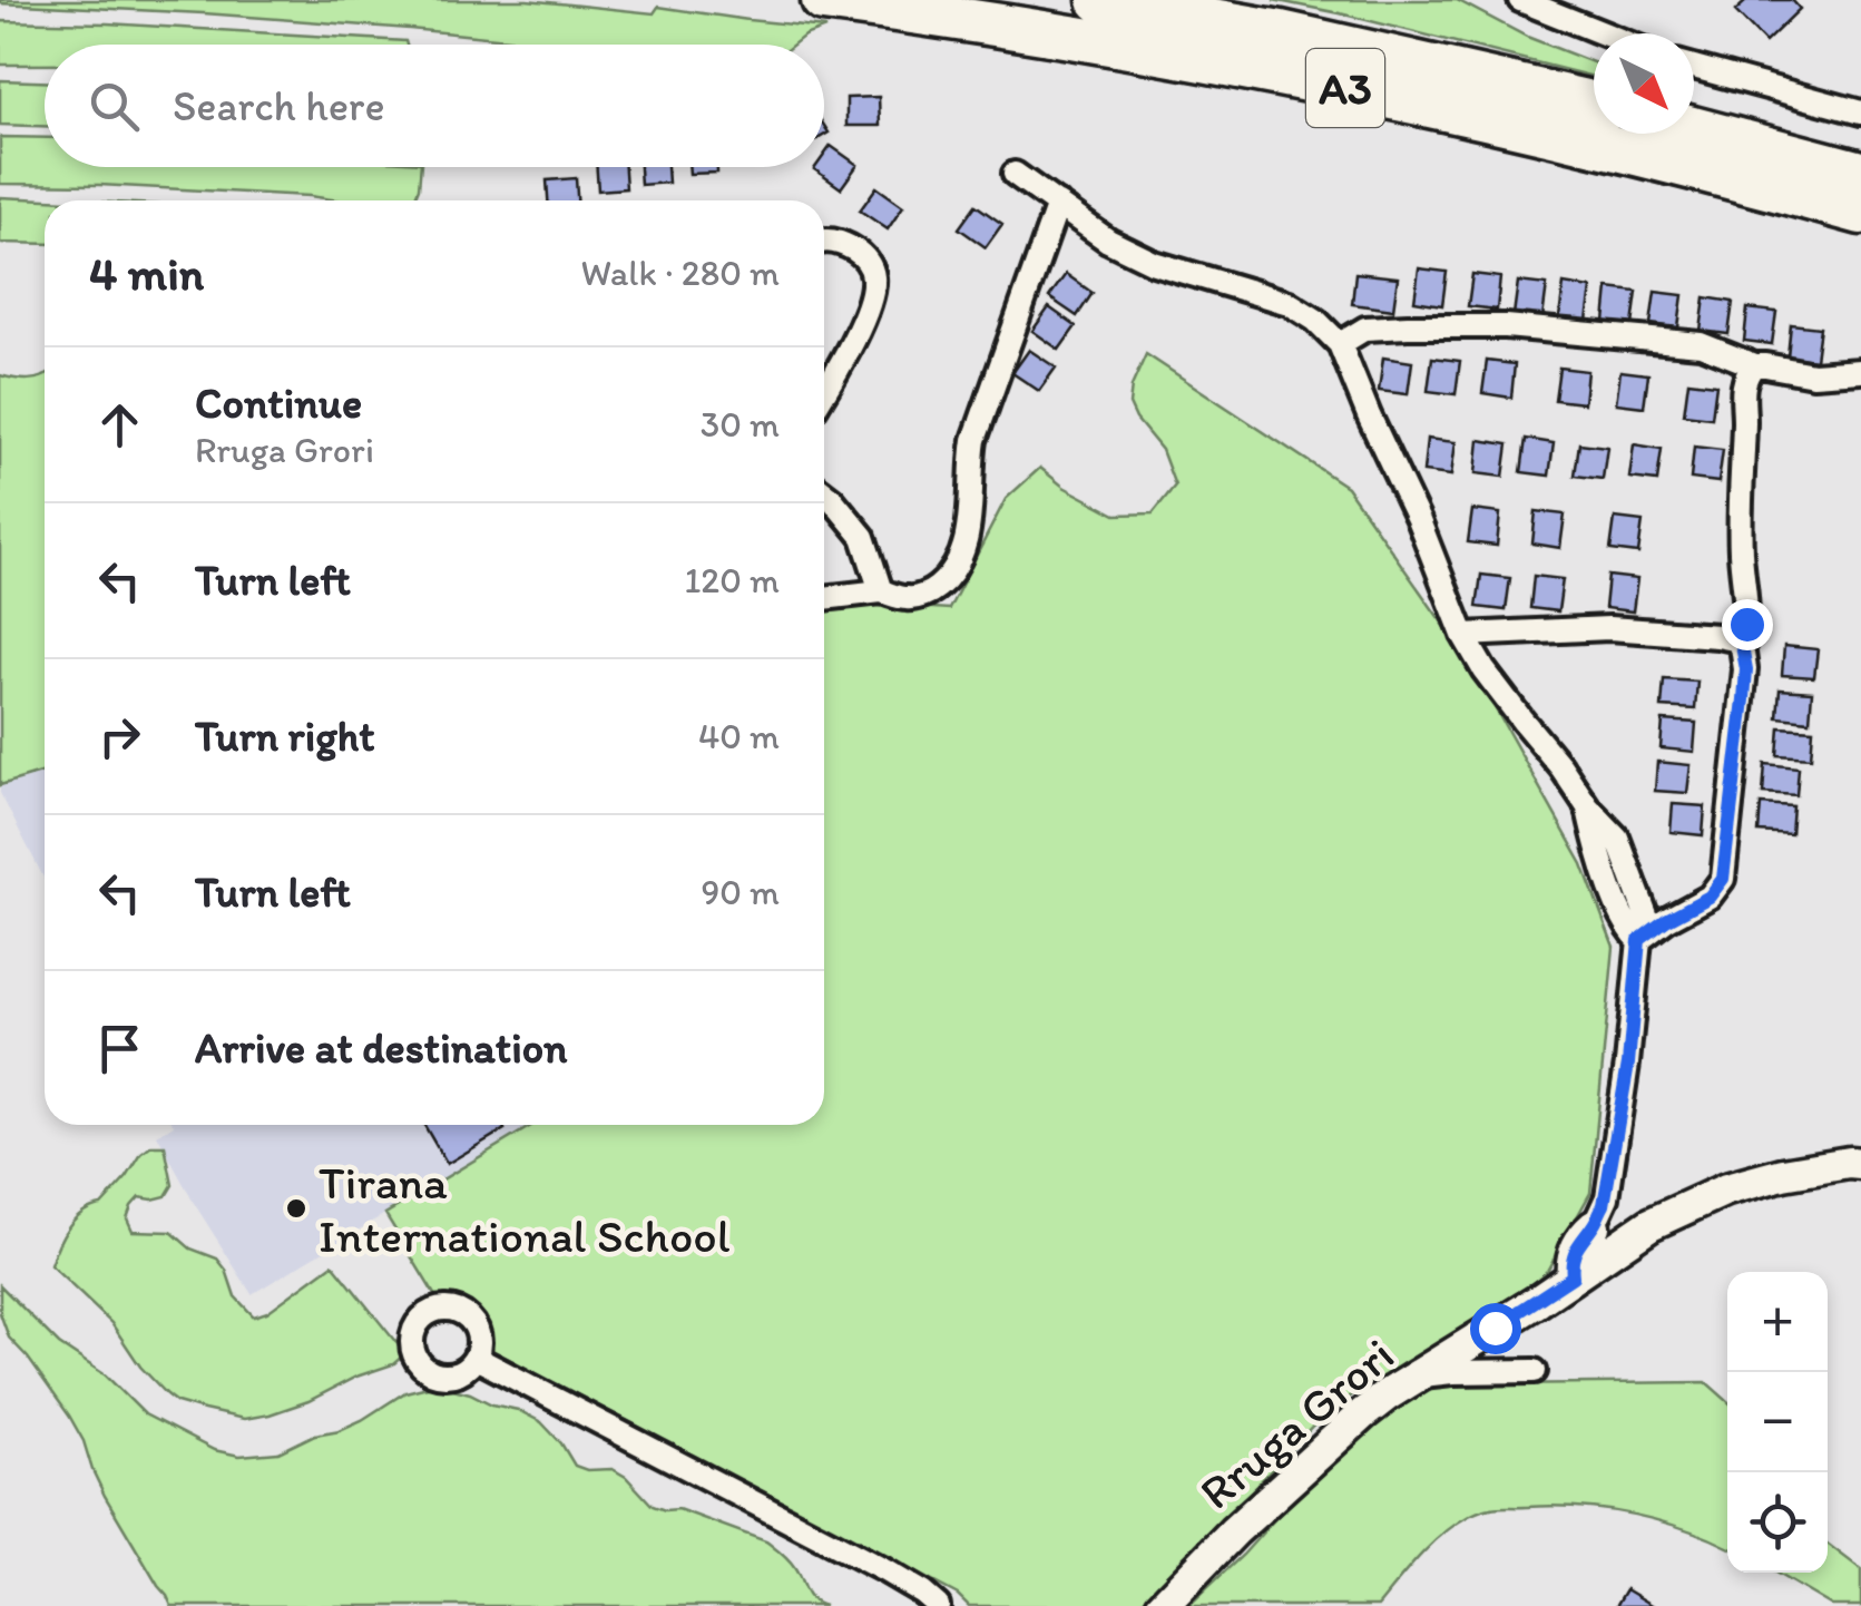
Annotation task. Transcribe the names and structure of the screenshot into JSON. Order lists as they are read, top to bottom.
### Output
{
  "streets": {
    "highway": ["A3"],
    "main road": ["Rruga Grori"]
  },
  "places": ["Tirana International School"],
  "north": "bottom right",
  "page": {
    "search": "Search here",
    "heading": ["4 min", "Walk · 280 m"],
    "list": [
      ["Continue", "Rruga Grori", "30 m"],
      ["Turn left", "120 m"],
      ["Turn right", "40 m"],
      ["Turn left", "90 m"],
      "Arrive at destination"
    ],
    "map_buttons": ["+", "−"]
  }
}
